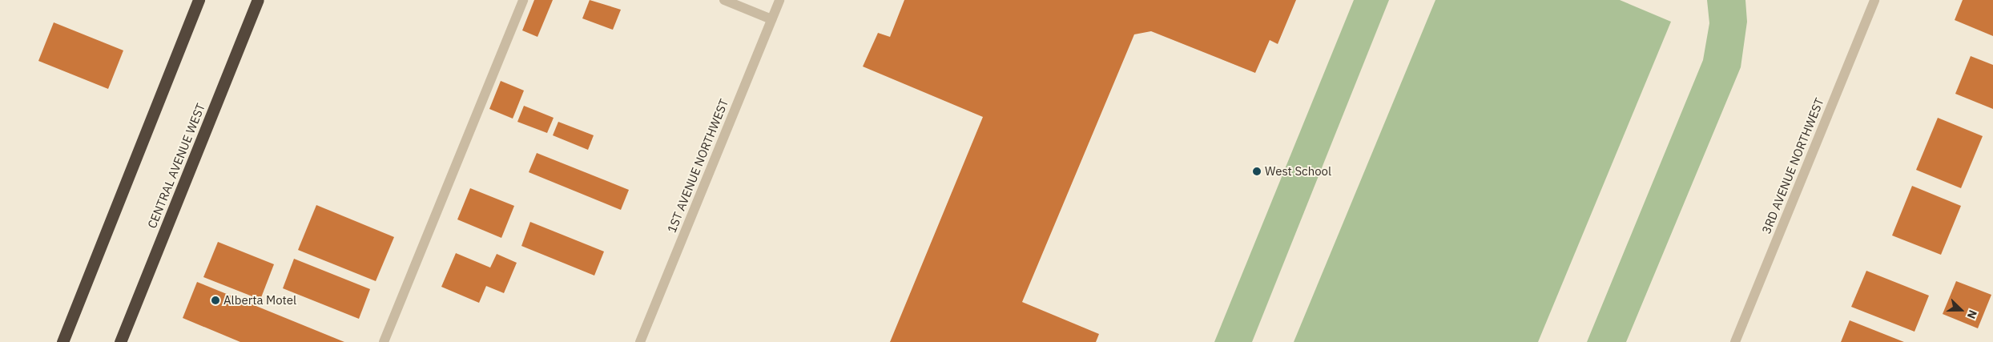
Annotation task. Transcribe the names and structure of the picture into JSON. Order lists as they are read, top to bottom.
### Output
{
  "streets": {
    "highway": ["CENTRAL AVENUE WEST"],
    "street": ["1ST AVENUE NORTHWEST", "3RD AVENUE NORTHWEST"]
  },
  "places": ["West School", "Alberta Motel"],
  "north": "right"
}
